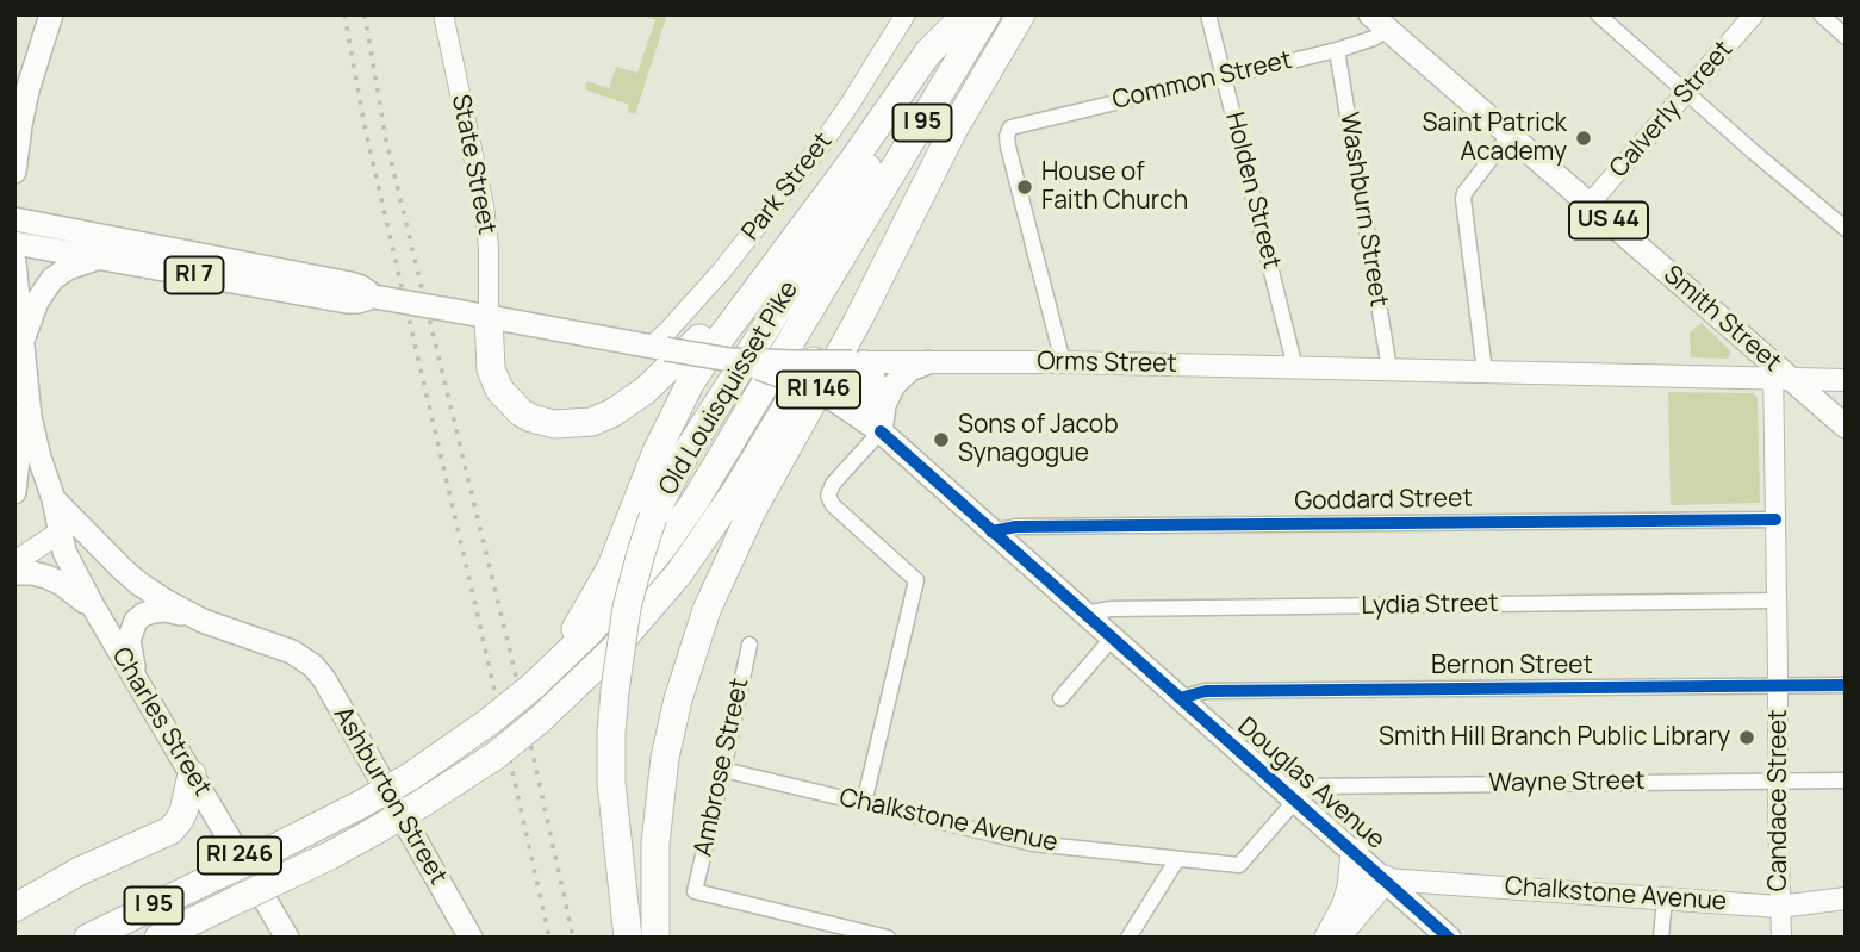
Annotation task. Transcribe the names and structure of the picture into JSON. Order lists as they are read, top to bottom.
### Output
{
  "streets": {
    "highway": ["I 95", "Old Louisquisset Pike", "RI 146"],
    "main road": [
      "US 44",
      "RI 7",
      "Smith Street",
      "Orms Street",
      "Charles Street",
      "Douglas Avenue",
      "Ashburton Street",
      "Chalkstone Avenue",
      "RI 246"
    ],
    "street": [
      "Common Street",
      "Calverly Street",
      "State Street",
      "Park Street",
      "Holden Street",
      "Washburn Street",
      "Goddard Street",
      "Lydia Street",
      "Bernon Street",
      "Ambrose Street",
      "Wayne Street",
      "Candace Street"
    ]
  },
  "crossings": [
    ["Common Street", "Holden Street"],
    ["Common Street", "Washburn Street"],
    ["Common Street", "Smith Street"],
    ["Common Street", "Orms Street"],
    ["Calverly Street", "Smith Street"],
    ["I 95", "RI 146"],
    ["State Street", "Orms Street"],
    ["Park Street", "Orms Street"],
    ["Holden Street", "Orms Street"],
    ["Washburn Street", "Orms Street"],
    ["Smith Street", "Orms Street"],
    ["Smith Street", "Candace Street"],
    ["Orms Street", "Douglas Avenue"],
    ["Orms Street", "Candace Street"],
    ["Goddard Street", "Douglas Avenue"],
    ["Goddard Street", "Candace Street"],
    ["Lydia Street", "Douglas Avenue"],
    ["Lydia Street", "Candace Street"],
    ["Bernon Street", "Douglas Avenue"],
    ["Bernon Street", "Candace Street"],
    ["Charles Street", "RI 246"],
    ["Ambrose Street", "Chalkstone Avenue"],
    ["Wayne Street", "Douglas Avenue"],
    ["Wayne Street", "Candace Street"],
    ["Wayne Street", "Chalkstone Avenue"],
    ["Douglas Avenue", "Chalkstone Avenue"],
    ["Ashburton Street", "RI 246"],
    ["Candace Street", "Chalkstone Avenue"]
  ],
  "places": [
    "Saint Patrick Academy",
    "House of Faith Church",
    "Sons of Jacob Synagogue",
    "Smith Hill Branch Public Library"
  ]
}
